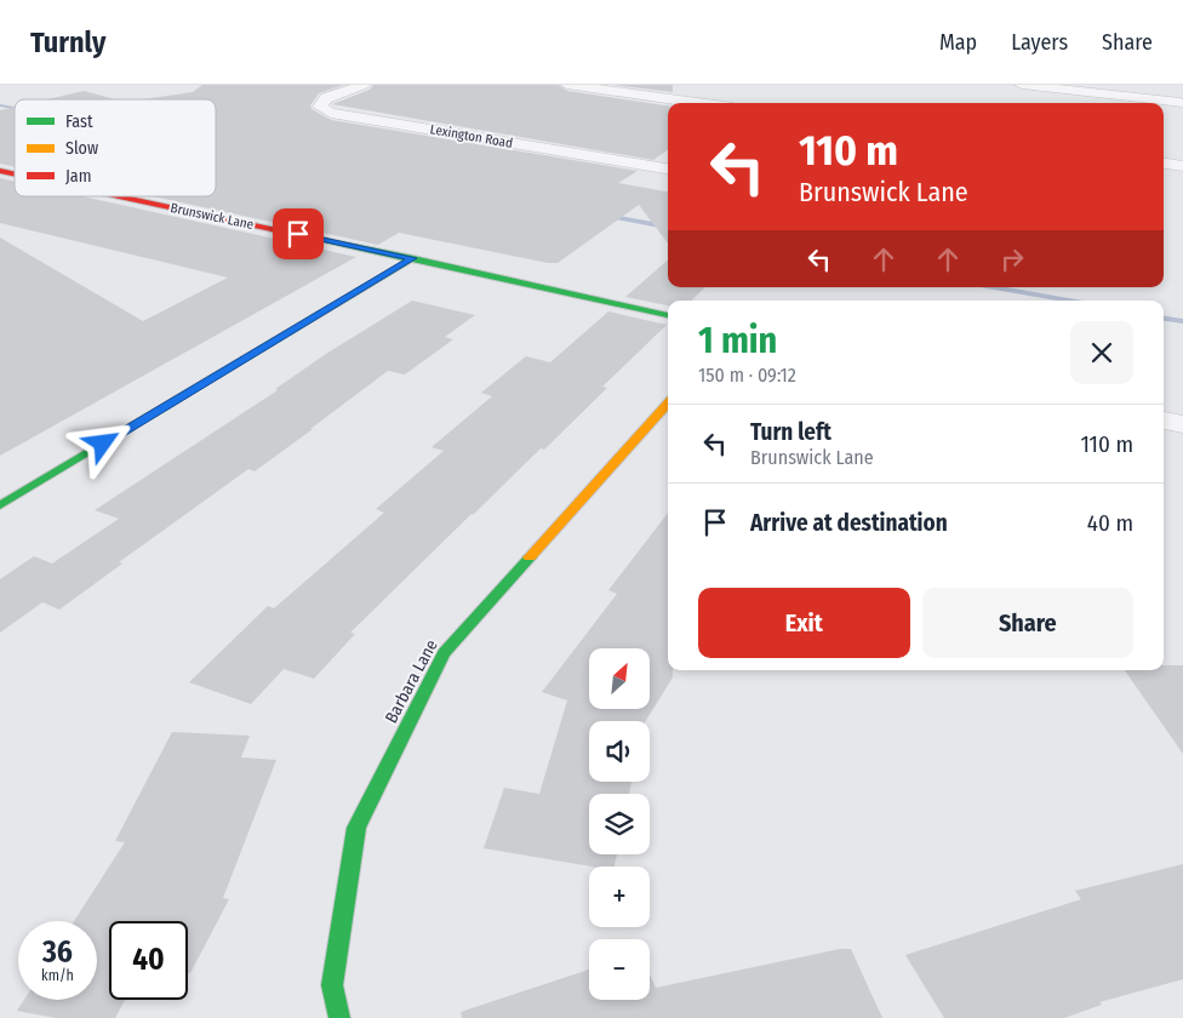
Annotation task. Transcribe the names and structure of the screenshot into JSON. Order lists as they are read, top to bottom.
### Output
{
  "streets": {
    "street": ["Lexington Road", "Brunswick Lane", "Barbara Lane"]
  },
  "legend": ["Fast", "Slow", "Jam"],
  "north": "top right",
  "page": {
    "header": "Turnly",
    "nav": ["Map", "Layers", "Share"],
    "turn": ["110 m", "Brunswick Lane"],
    "heading": ["1 min", "150 m · 09:12"],
    "list": [
      {
        "name": "Turn left",
        "note": "Brunswick Lane",
        "value": "110 m"
      },
      {
        "name": "Arrive at destination",
        "value": "40 m"
      }
    ],
    "buttons": ["Exit", "Share"],
    "map_buttons": ["+", "−"],
    "speed": "36 km/h",
    "limit": "40"
  }
}
